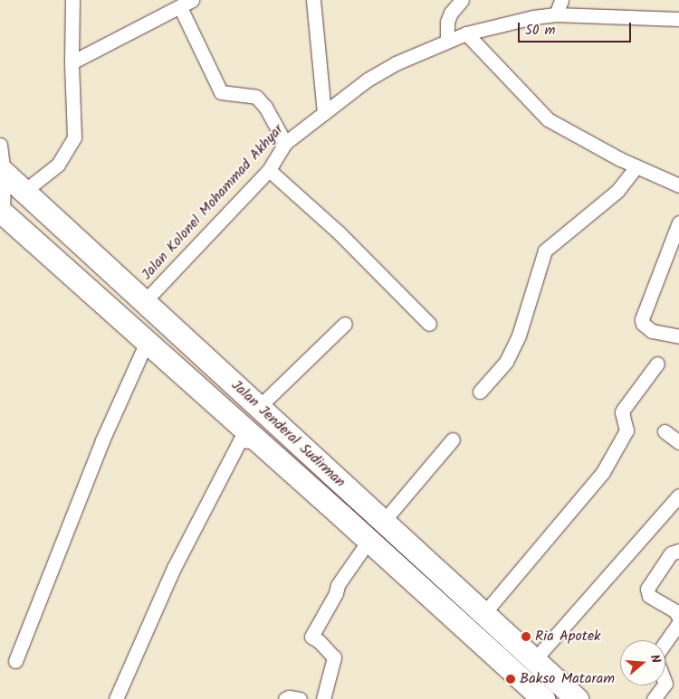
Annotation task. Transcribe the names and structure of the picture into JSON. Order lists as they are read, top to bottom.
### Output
{
  "streets": {
    "main road": ["Jalan Jenderal Sudirman"],
    "street": ["Jalan Kolonel Mohammad Akhyar"]
  },
  "crossings": [
    ["Jalan Kolonel Mohammad Akhyar", "Jalan Jenderal Sudirman"]
  ],
  "places": ["Ria Apotek", "Bakso Mataram"],
  "scale_bar": "50 m",
  "north": "right"
}
